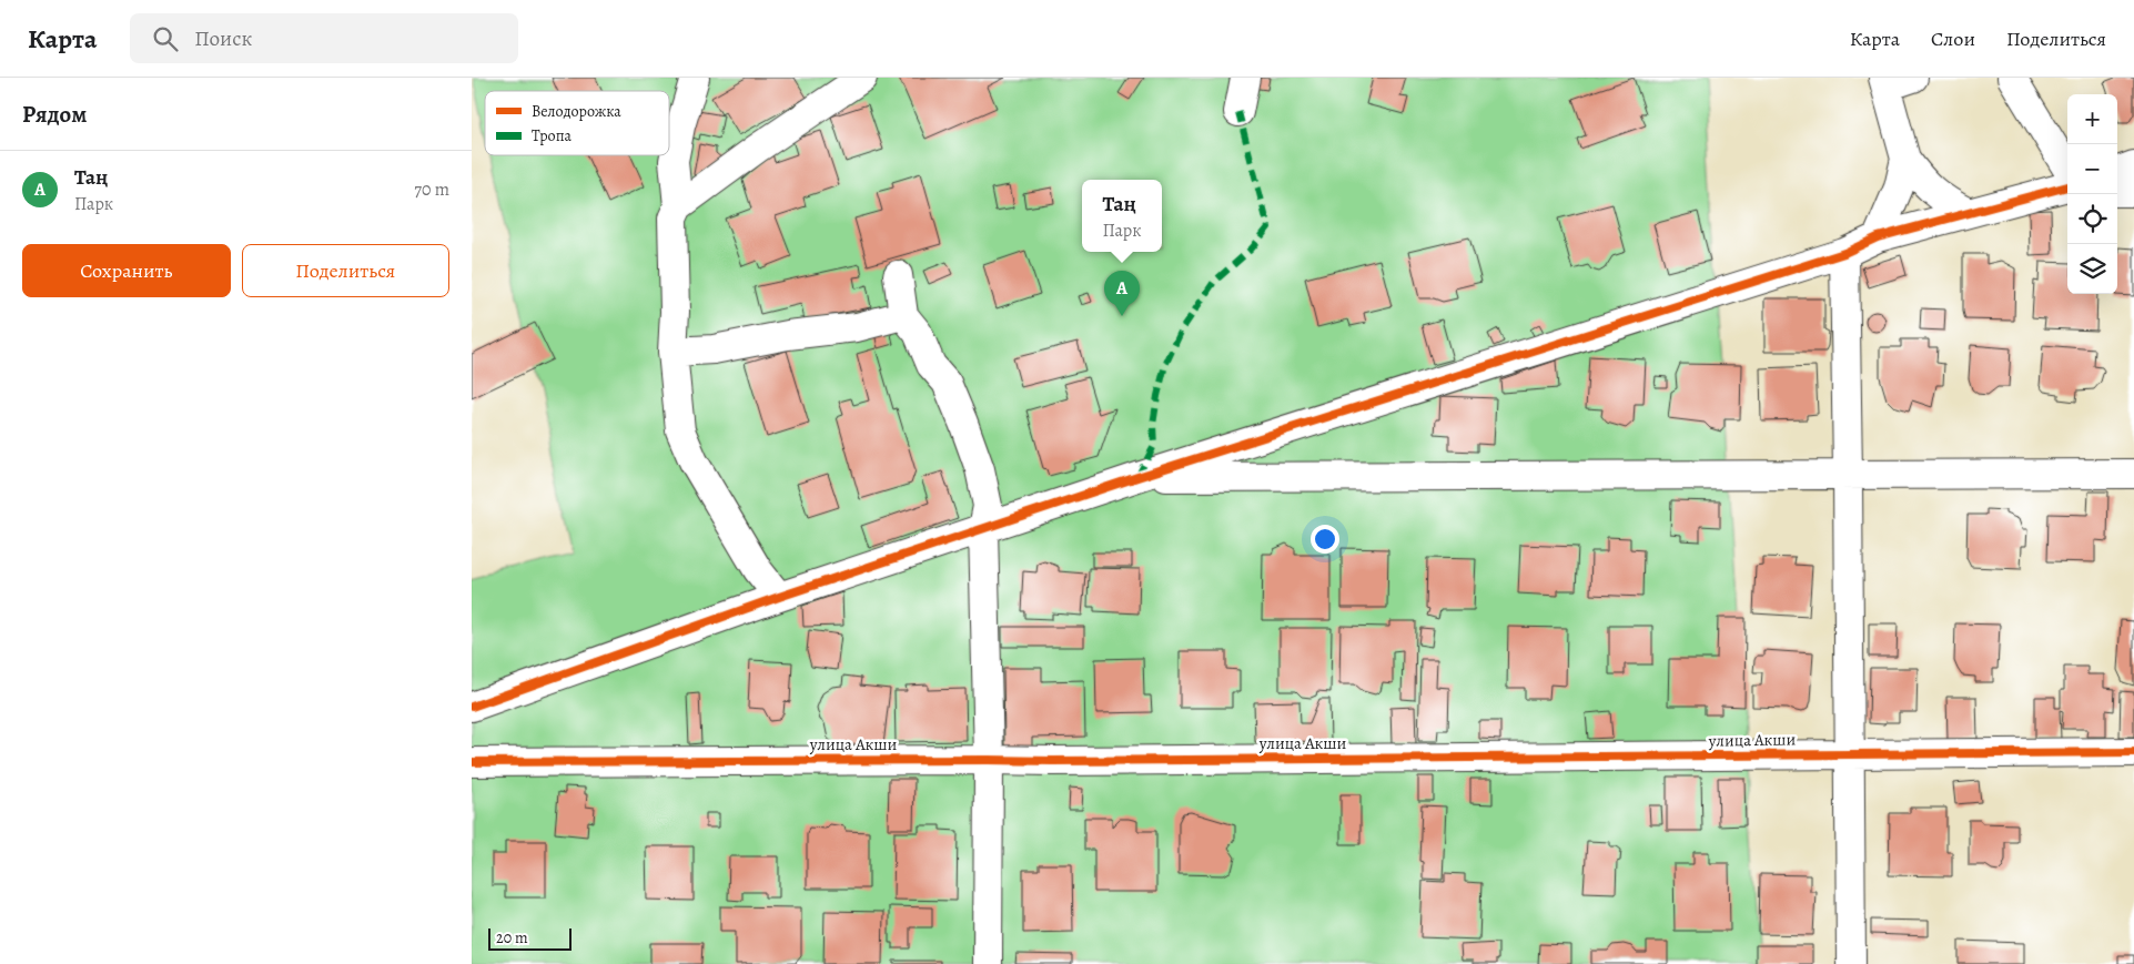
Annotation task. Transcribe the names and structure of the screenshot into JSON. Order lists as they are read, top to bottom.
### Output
{
  "streets": {
    "street": ["улица Акши"]
  },
  "legend": ["Велодорожка", "Тропа"],
  "scale_bar": "20 m",
  "page": {
    "header": "Карта",
    "search": "Поиск",
    "nav": ["Карта", "Слои", "Поделиться"],
    "heading": "Рядом",
    "map_buttons": ["+", "−"],
    "list": [
      {
        "mark": "A",
        "name": "Таң",
        "note": "Парк",
        "value": "70 m"
      }
    ],
    "popup": ["Таң", "Парк"],
    "buttons": ["Сохранить", "Поделиться"],
    "pins": "A",
    "scale": "20 m"
  }
}
